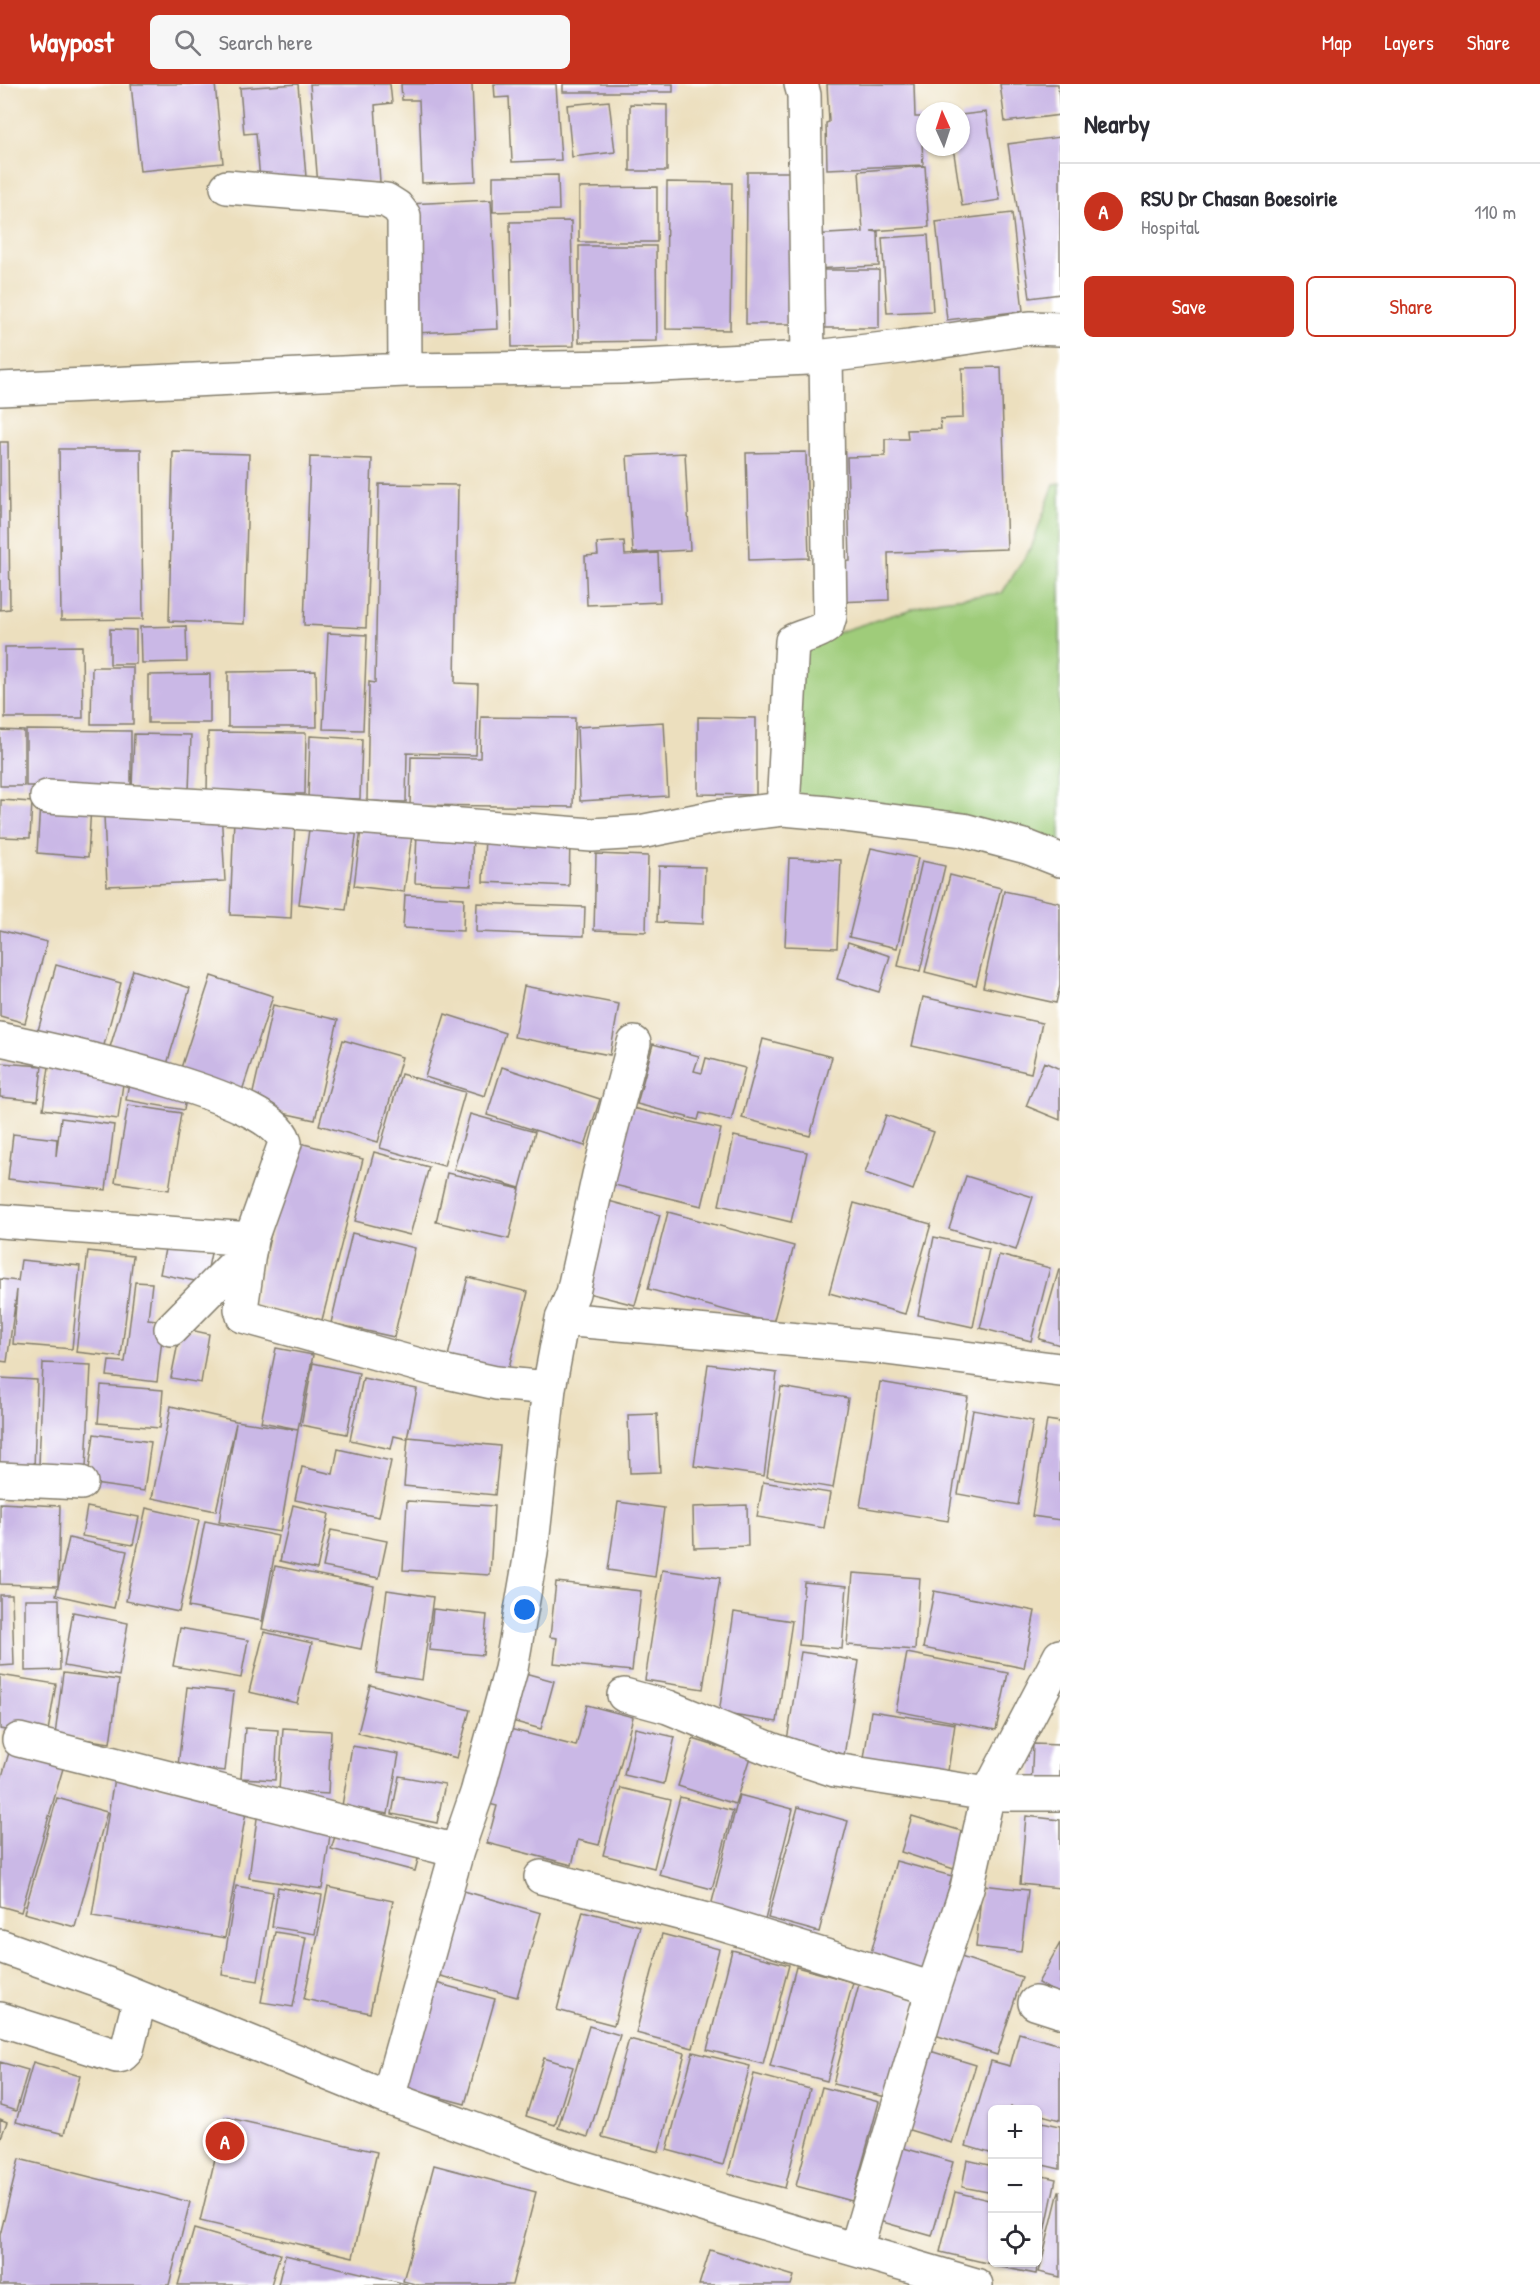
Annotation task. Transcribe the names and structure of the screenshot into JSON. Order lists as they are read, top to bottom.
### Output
{
  "north": "top",
  "page": {
    "header": "Waypost",
    "search": "Search here",
    "nav": ["Map", "Layers", "Share"],
    "heading": "Nearby",
    "list": [
      {
        "mark": "A",
        "name": "RSU Dr Chasan Boesoirie",
        "note": "Hospital",
        "value": "110 m"
      }
    ],
    "buttons": ["Save", "Share"],
    "map_buttons": ["+", "−"],
    "pins": "A"
  }
}
